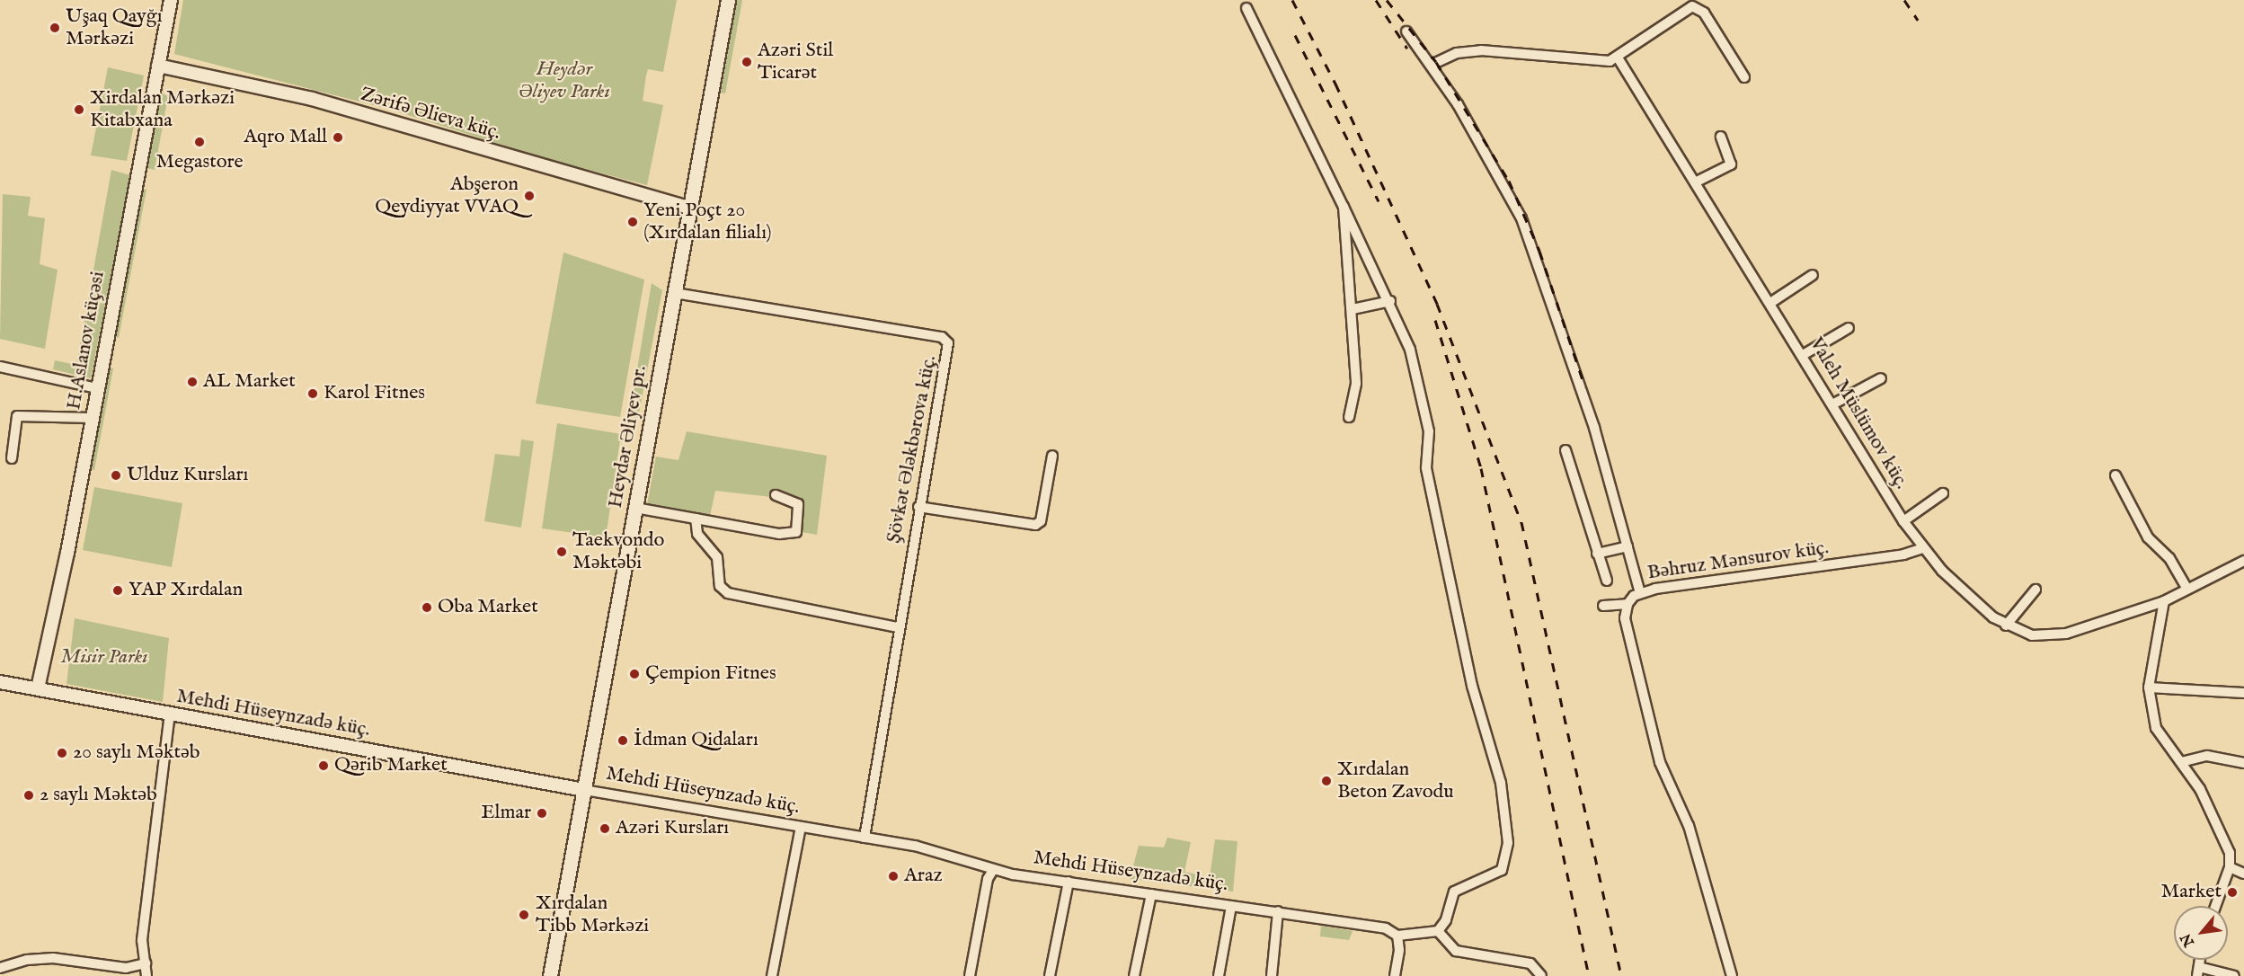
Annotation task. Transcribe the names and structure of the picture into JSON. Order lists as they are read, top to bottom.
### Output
{
  "streets": {
    "main road": ["Heydər Əliyev pr."],
    "street": [
      "Zərifə Əlieva küç.",
      "H.Aslanov küçəsi",
      "Valeh Müslümov küç.",
      "Şövkət Ələkbərova küç.",
      "Bəhruz Mənsurov küç.",
      "Mehdi Hüseynzadə küç."
    ]
  },
  "crossings": [
    ["Zərifə Əlieva küç.", "H.Aslanov küçəsi"],
    ["Zərifə Əlieva küç.", "Heydər Əliyev pr."],
    ["H.Aslanov küçəsi", "Mehdi Hüseynzadə küç."],
    ["Valeh Müslümov küç.", "Bəhruz Mənsurov küç."],
    ["Heydər Əliyev pr.", "Şövkət Ələkbərova küç."],
    ["Heydər Əliyev pr.", "Mehdi Hüseynzadə küç."],
    ["Şövkət Ələkbərova küç.", "Mehdi Hüseynzadə küç."]
  ],
  "parks": ["Heydər Əliyev Parkı", "Misir Parkı"],
  "places": [
    "Uşaq Qayğı Mərkəzi",
    "Azəri Stil Ticarət",
    "Xirdalan Mərkəzi Kitabxana",
    "Aqro Mall",
    "Megastore",
    "Abşeron Qeydiyyat VVAQ",
    "Yeni Poçt 20 (Xırdalan filialı)",
    "AL Market",
    "Karol Fitnes",
    "Ulduz Kursları",
    "Taekvondo Məktəbi",
    "YAP Xırdalan",
    "Oba Market",
    "Çempion Fitnes",
    "İdman Qidaları",
    "20 saylı Məktəb",
    "Qərib Market",
    "Xırdalan Beton Zavodu",
    "2 saylı Məktəb",
    "Elmar",
    "Azəri Kursları",
    "Araz",
    "Market",
    "Xırdalan Tibb Mərkəzi"
  ],
  "north": "bottom left"
}
